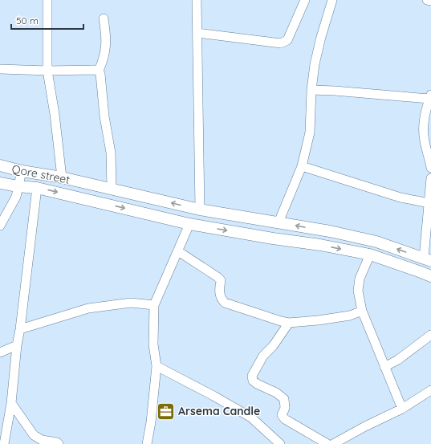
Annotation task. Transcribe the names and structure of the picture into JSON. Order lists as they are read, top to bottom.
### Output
{
  "streets": {
    "street": ["Qore street"]
  },
  "places": {
    "office": ["Arsema Candle"]
  },
  "scale_bar": "50 m"
}
